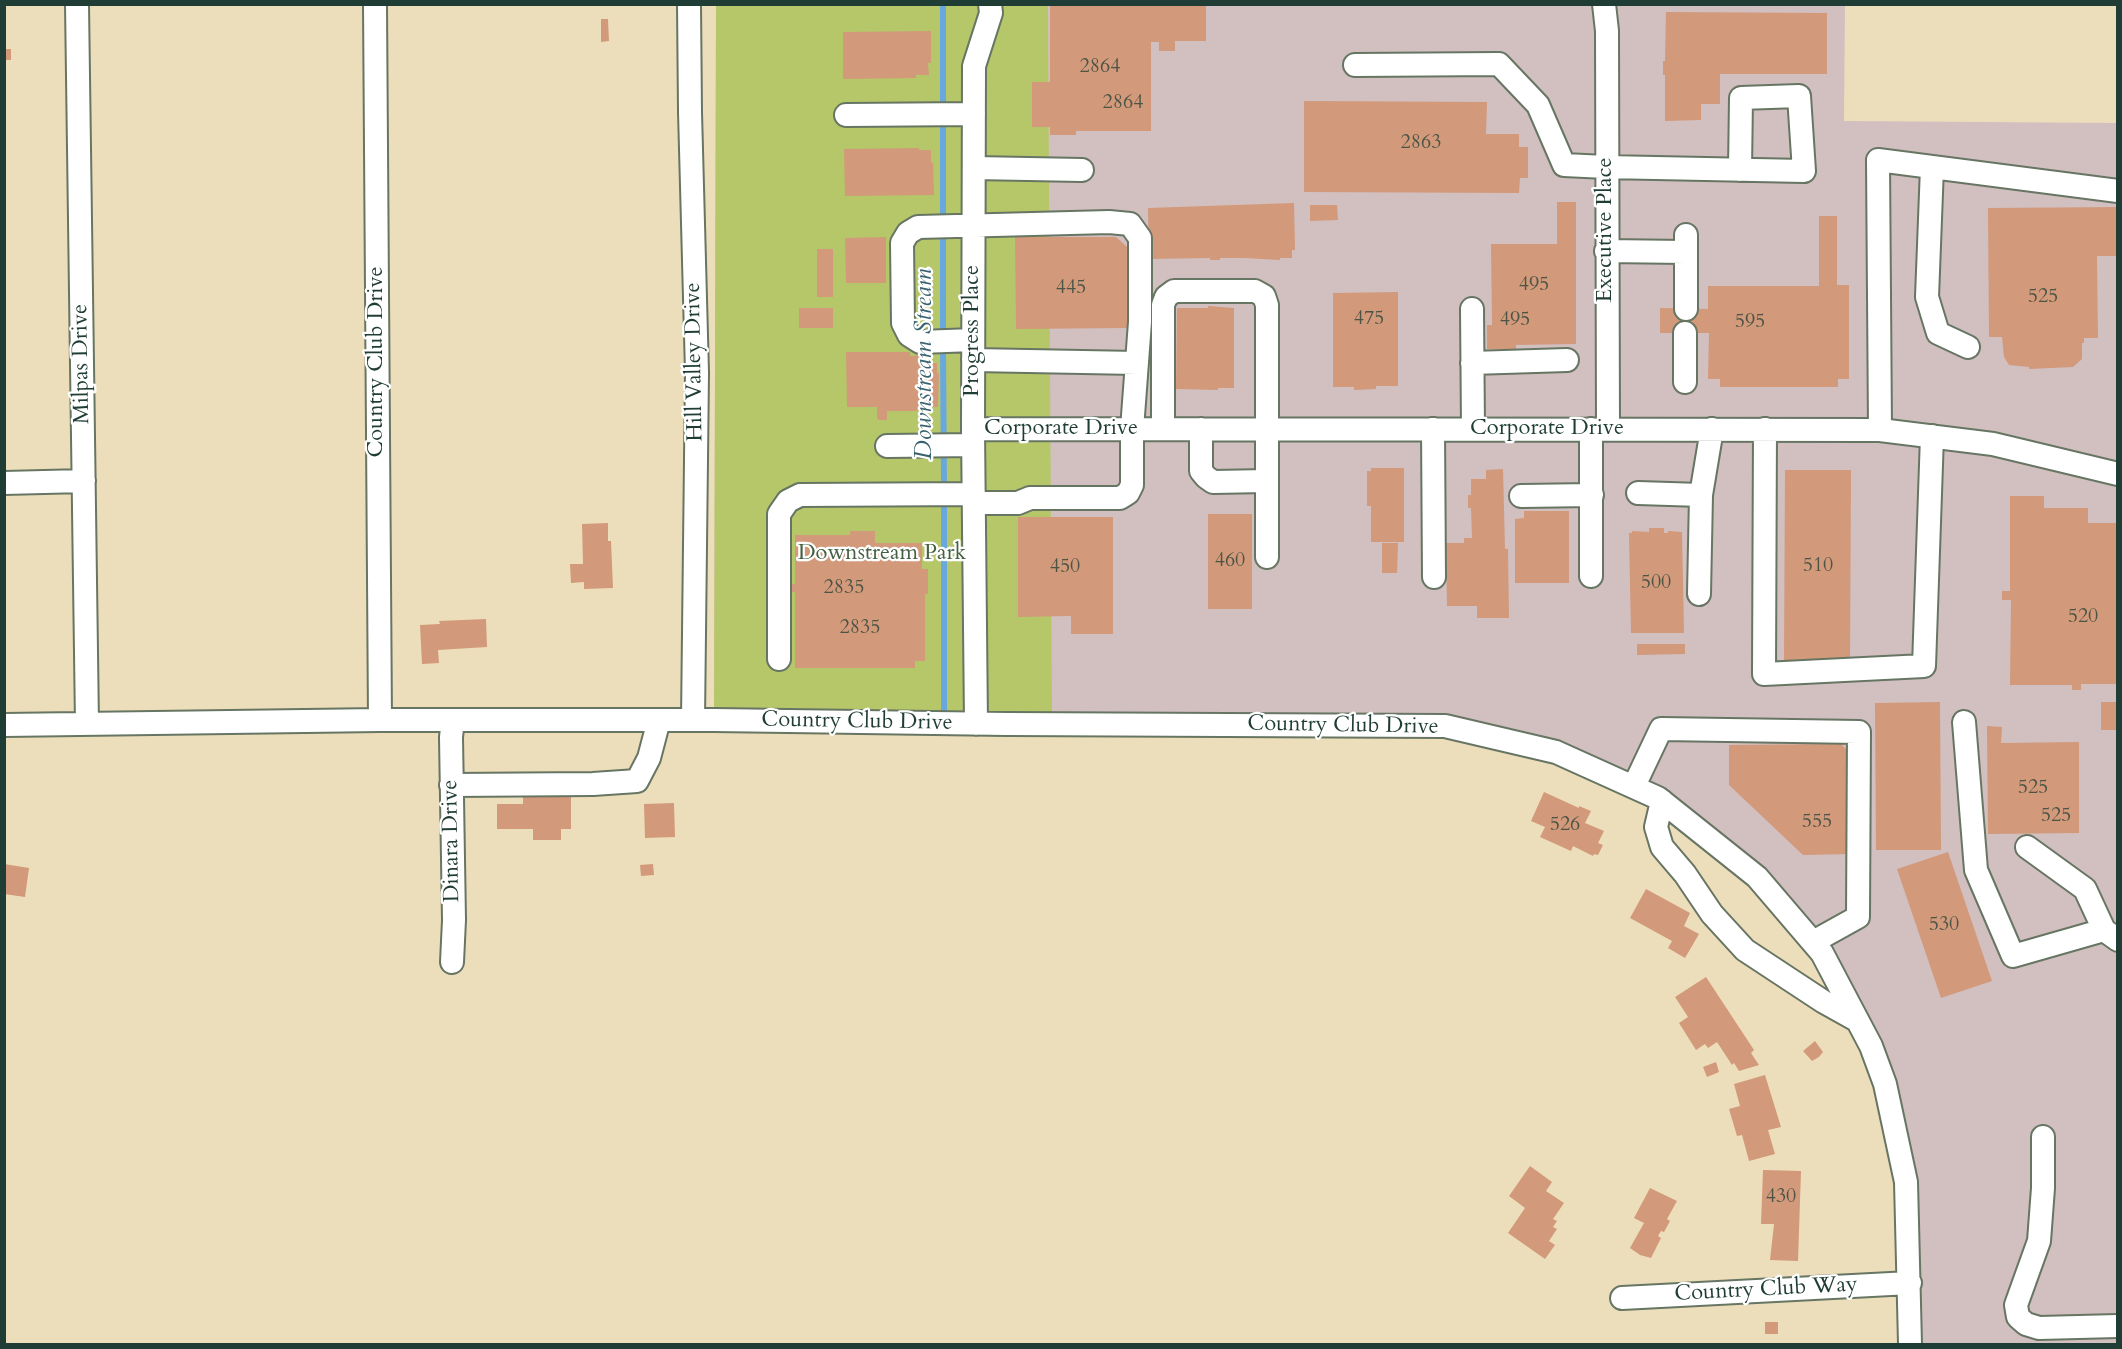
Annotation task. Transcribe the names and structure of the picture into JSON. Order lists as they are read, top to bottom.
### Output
{
  "streets": {
    "street": [
      "Executive Place",
      "Progress Place",
      "Country Club Drive",
      "Hill Valley Drive",
      "Milpas Drive",
      "Corporate Drive",
      "Dinara Drive",
      "Country Club Way"
    ]
  },
  "crossings": [
    ["Executive Place", "Corporate Drive"],
    ["Progress Place", "Country Club Drive"],
    ["Progress Place", "Corporate Drive"],
    ["Country Club Drive", "Hill Valley Drive"],
    ["Country Club Drive", "Milpas Drive"],
    ["Country Club Drive", "Dinara Drive"],
    ["Country Club Drive", "Country Club Way"]
  ],
  "water": ["Downstream Stream"],
  "parks": ["Downstream Park"],
  "house_numbers": [
    "2864",
    "2864",
    "2863",
    "495",
    "445",
    "525",
    "475",
    "495",
    "595",
    "460",
    "510",
    "450",
    "500",
    "2835",
    "520",
    "2835",
    "525",
    "525",
    "555",
    "526",
    "530",
    "430"
  ]
}
